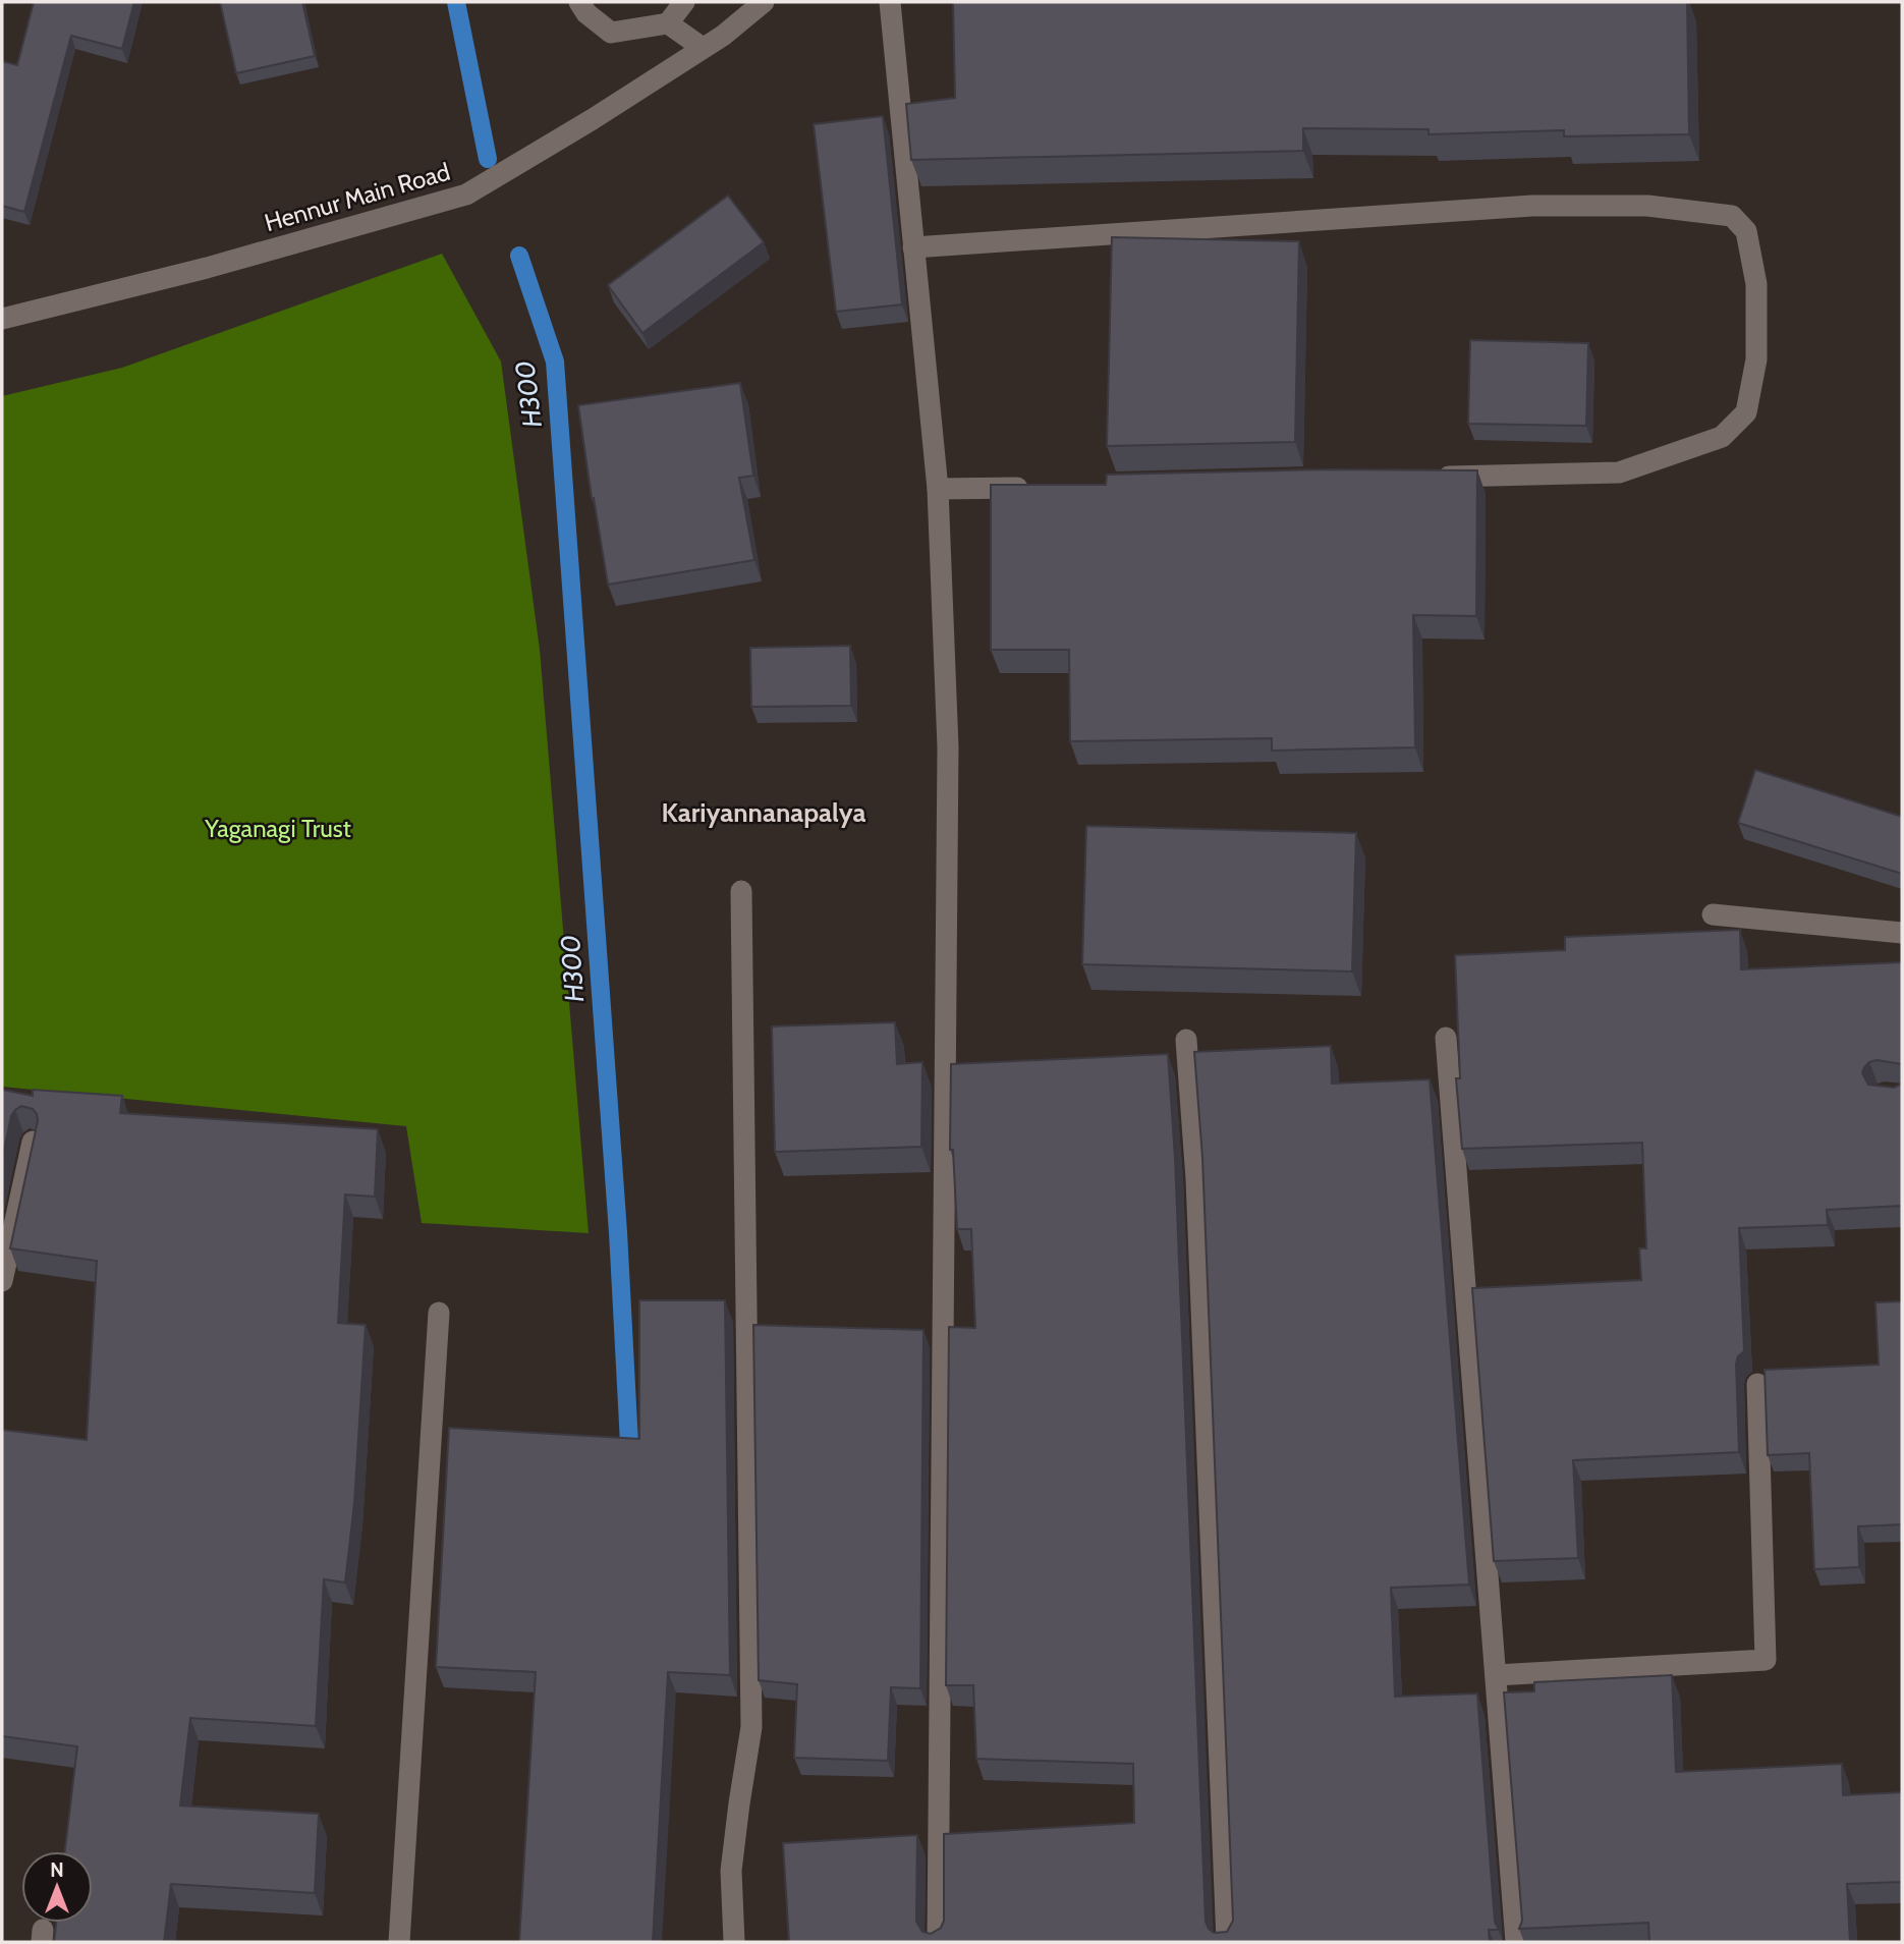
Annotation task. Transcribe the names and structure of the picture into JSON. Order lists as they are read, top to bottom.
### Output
{
  "streets": {
    "street": ["Hennur Main Road"]
  },
  "districts": ["Kariyannanapalya"],
  "water": ["H300"],
  "parks": ["Yaganagi Trust"],
  "north": "top"
}
